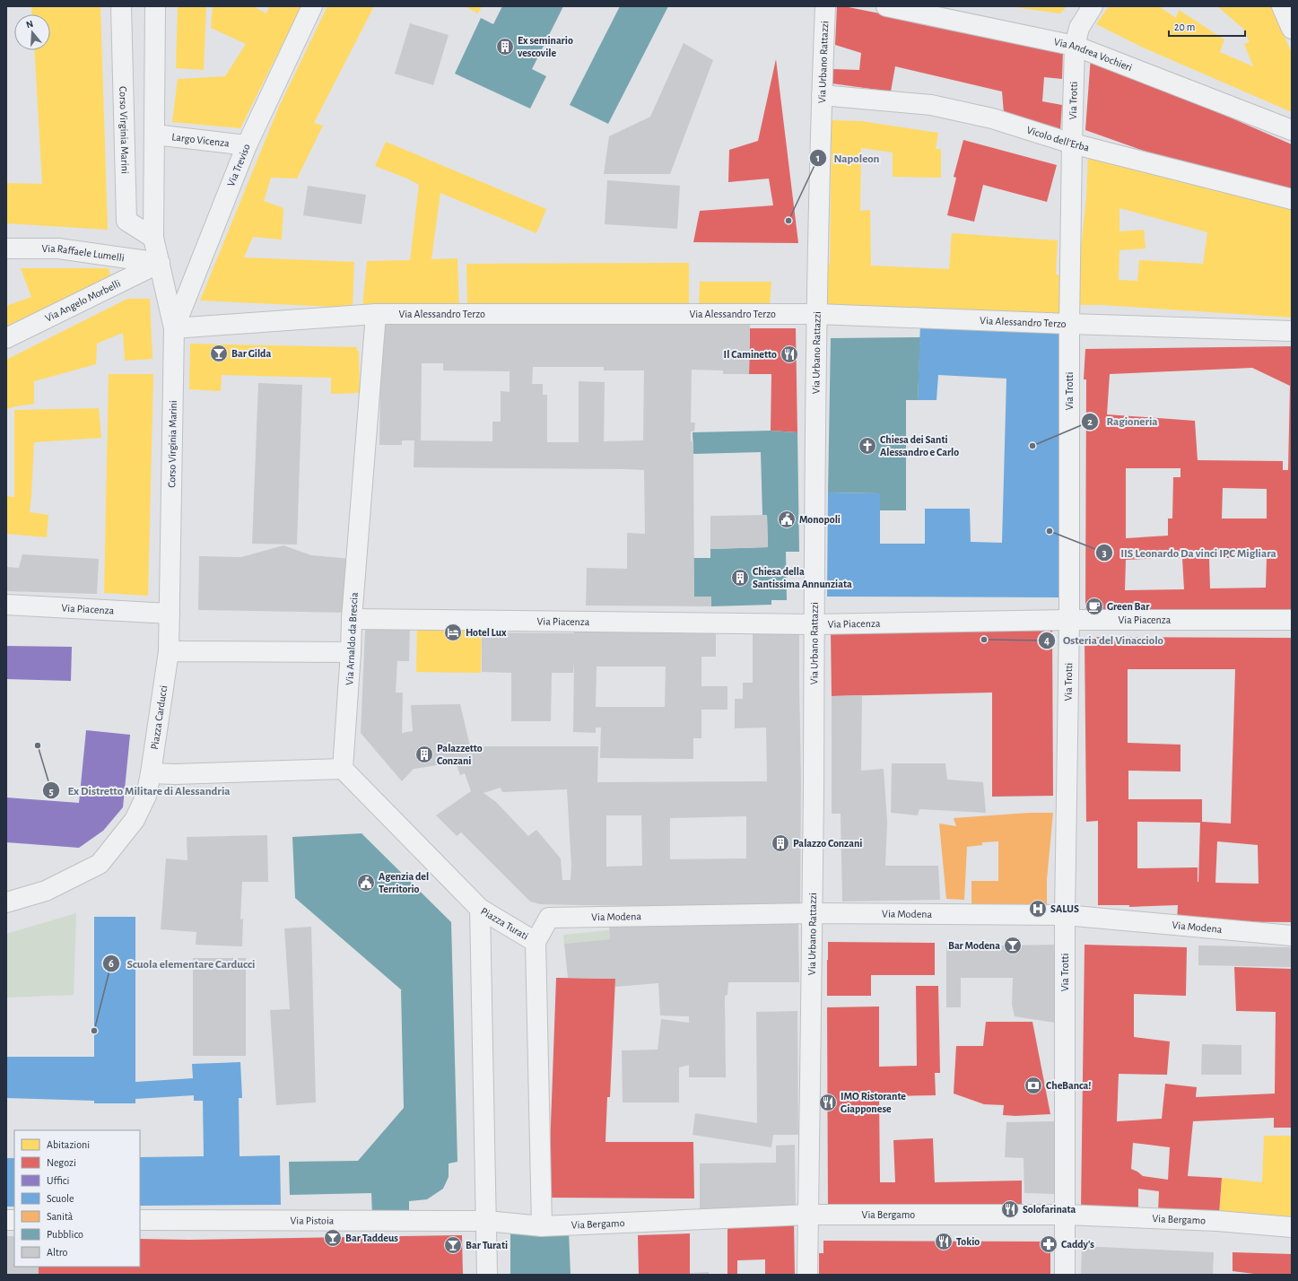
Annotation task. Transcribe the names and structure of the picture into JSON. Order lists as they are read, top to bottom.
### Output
{
  "streets": {
    "street": [
      "Via Andrea Vochieri",
      "Via Urbano Rattazzi",
      "Via Trotti",
      "Corso Virginia Marini",
      "Vicolo dell'Erba",
      "Largo Vicenza",
      "Via Treviso",
      "Via Raffaele Lumelli",
      "Via Angelo Morbelli",
      "Via Alessandro Terzo",
      "Via Piacenza",
      "Via Arnaldo da Brescia",
      "Piazza Carducci",
      "Via Modena",
      "Piazza Turati",
      "Via Bergamo",
      "Via Pistoia"
    ]
  },
  "crossings": [
    ["Via Andrea Vochieri", "Via Trotti"],
    ["Via Urbano Rattazzi", "Vicolo dell'Erba"],
    ["Via Urbano Rattazzi", "Via Alessandro Terzo"],
    ["Via Urbano Rattazzi", "Via Piacenza"],
    ["Via Urbano Rattazzi", "Via Modena"],
    ["Via Urbano Rattazzi", "Via Bergamo"],
    ["Via Trotti", "Vicolo dell'Erba"],
    ["Via Trotti", "Via Alessandro Terzo"],
    ["Via Trotti", "Via Piacenza"],
    ["Via Trotti", "Via Modena"],
    ["Via Trotti", "Via Bergamo"],
    ["Corso Virginia Marini", "Largo Vicenza"],
    ["Corso Virginia Marini", "Via Treviso"],
    ["Corso Virginia Marini", "Via Raffaele Lumelli"],
    ["Corso Virginia Marini", "Via Angelo Morbelli"],
    ["Corso Virginia Marini", "Via Alessandro Terzo"],
    ["Corso Virginia Marini", "Via Piacenza"],
    ["Corso Virginia Marini", "Piazza Carducci"],
    ["Largo Vicenza", "Via Treviso"],
    ["Via Treviso", "Via Alessandro Terzo"],
    ["Via Raffaele Lumelli", "Via Angelo Morbelli"],
    ["Via Alessandro Terzo", "Via Arnaldo da Brescia"],
    ["Via Piacenza", "Via Arnaldo da Brescia"],
    ["Via Modena", "Piazza Turati"],
    ["Piazza Turati", "Via Bergamo"],
    ["Piazza Turati", "Via Pistoia"],
    ["Via Bergamo", "Via Pistoia"]
  ],
  "places": {
    "building": [
      "Ex seminario vescovile",
      "Chiesa della Santissima Annunziata",
      "Palazzetto Conzani",
      "Palazzo Conzani"
    ],
    "other": [
      "Napoleon",
      "Ragioneria",
      "IIS Leonardo Da vinci IPC Migliara",
      "Osteria del Vinacciolo",
      "Ex Distretto Militare di Alessandria",
      "Scuola elementare Carducci"
    ],
    "bar": [
      "Bar Gilda",
      "Bar Modena",
      "Bar Taddeus",
      "Bar Turati"
    ],
    "restaurant": [
      "Il Caminetto",
      "IMO Ristorante Giapponese",
      "Solofarinata",
      "Tokio"
    ],
    "church": ["Chiesa dei Santi Alessandro e Carlo"],
    "public building": ["Monopoli", "Agenzia del Territorio"],
    "cafe": ["Green Bar"],
    "hotel": ["Hotel Lux"],
    "hospital": ["SALUS"],
    "bank": ["CheBanca!"],
    "pharmacy": ["Caddy's"]
  },
  "legend": [
    "Abitazioni",
    "Negozi",
    "Uffici",
    "Scuole",
    "Sanità",
    "Pubblico",
    "Altro"
  ],
  "scale_bar": "20 m",
  "north": "top"
}
